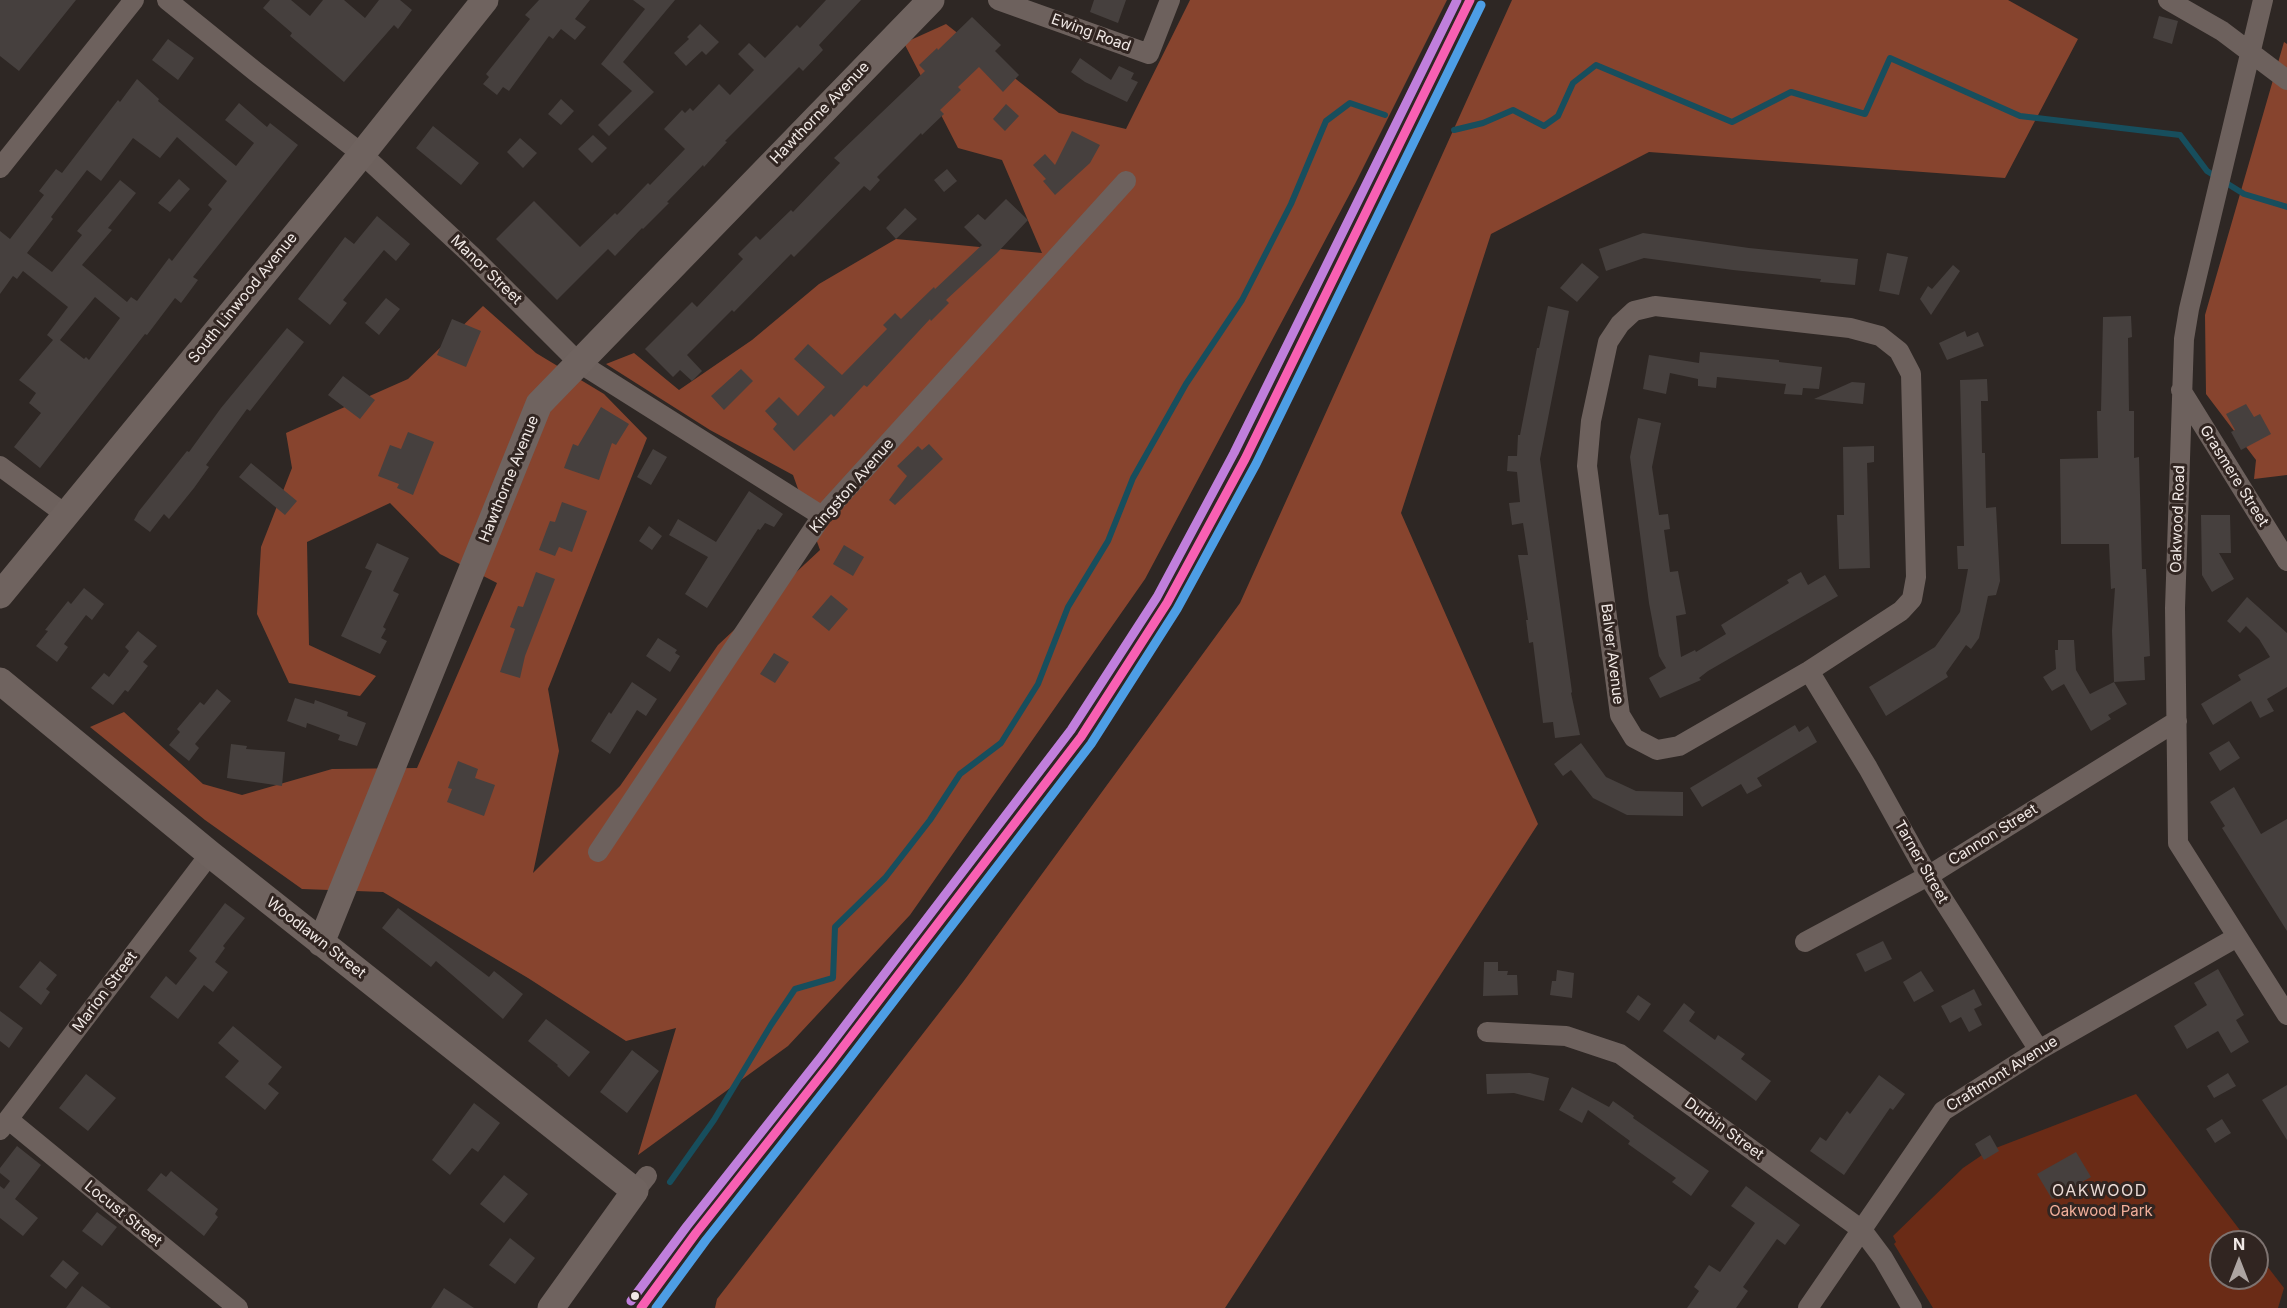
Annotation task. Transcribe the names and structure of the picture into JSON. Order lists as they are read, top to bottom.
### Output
{
  "streets": {
    "street": [
      "Ewing Road",
      "Hawthorne Avenue",
      "Manor Street",
      "South Linwood Avenue",
      "Grasmere Street",
      "Kingston Avenue",
      "Oakwood Road",
      "Balver Avenue",
      "Cannon Street",
      "Tarner Street",
      "Woodlawn Street",
      "Marion Street",
      "Craftmont Avenue",
      "Durbin Street",
      "Locust Street"
    ]
  },
  "crossings": [
    ["Hawthorne Avenue", "Manor Street"],
    ["Hawthorne Avenue", "Woodlawn Street"],
    ["Manor Street", "South Linwood Avenue"],
    ["Manor Street", "Kingston Avenue"],
    ["Grasmere Street", "Oakwood Road"],
    ["Oakwood Road", "Cannon Street"],
    ["Oakwood Road", "Craftmont Avenue"],
    ["Balver Avenue", "Tarner Street"],
    ["Cannon Street", "Tarner Street"],
    ["Tarner Street", "Craftmont Avenue"],
    ["Woodlawn Street", "Marion Street"],
    ["Marion Street", "Locust Street"],
    ["Craftmont Avenue", "Durbin Street"]
  ],
  "districts": ["OAKWOOD"],
  "parks": ["Oakwood Park"],
  "north": "top"
}
